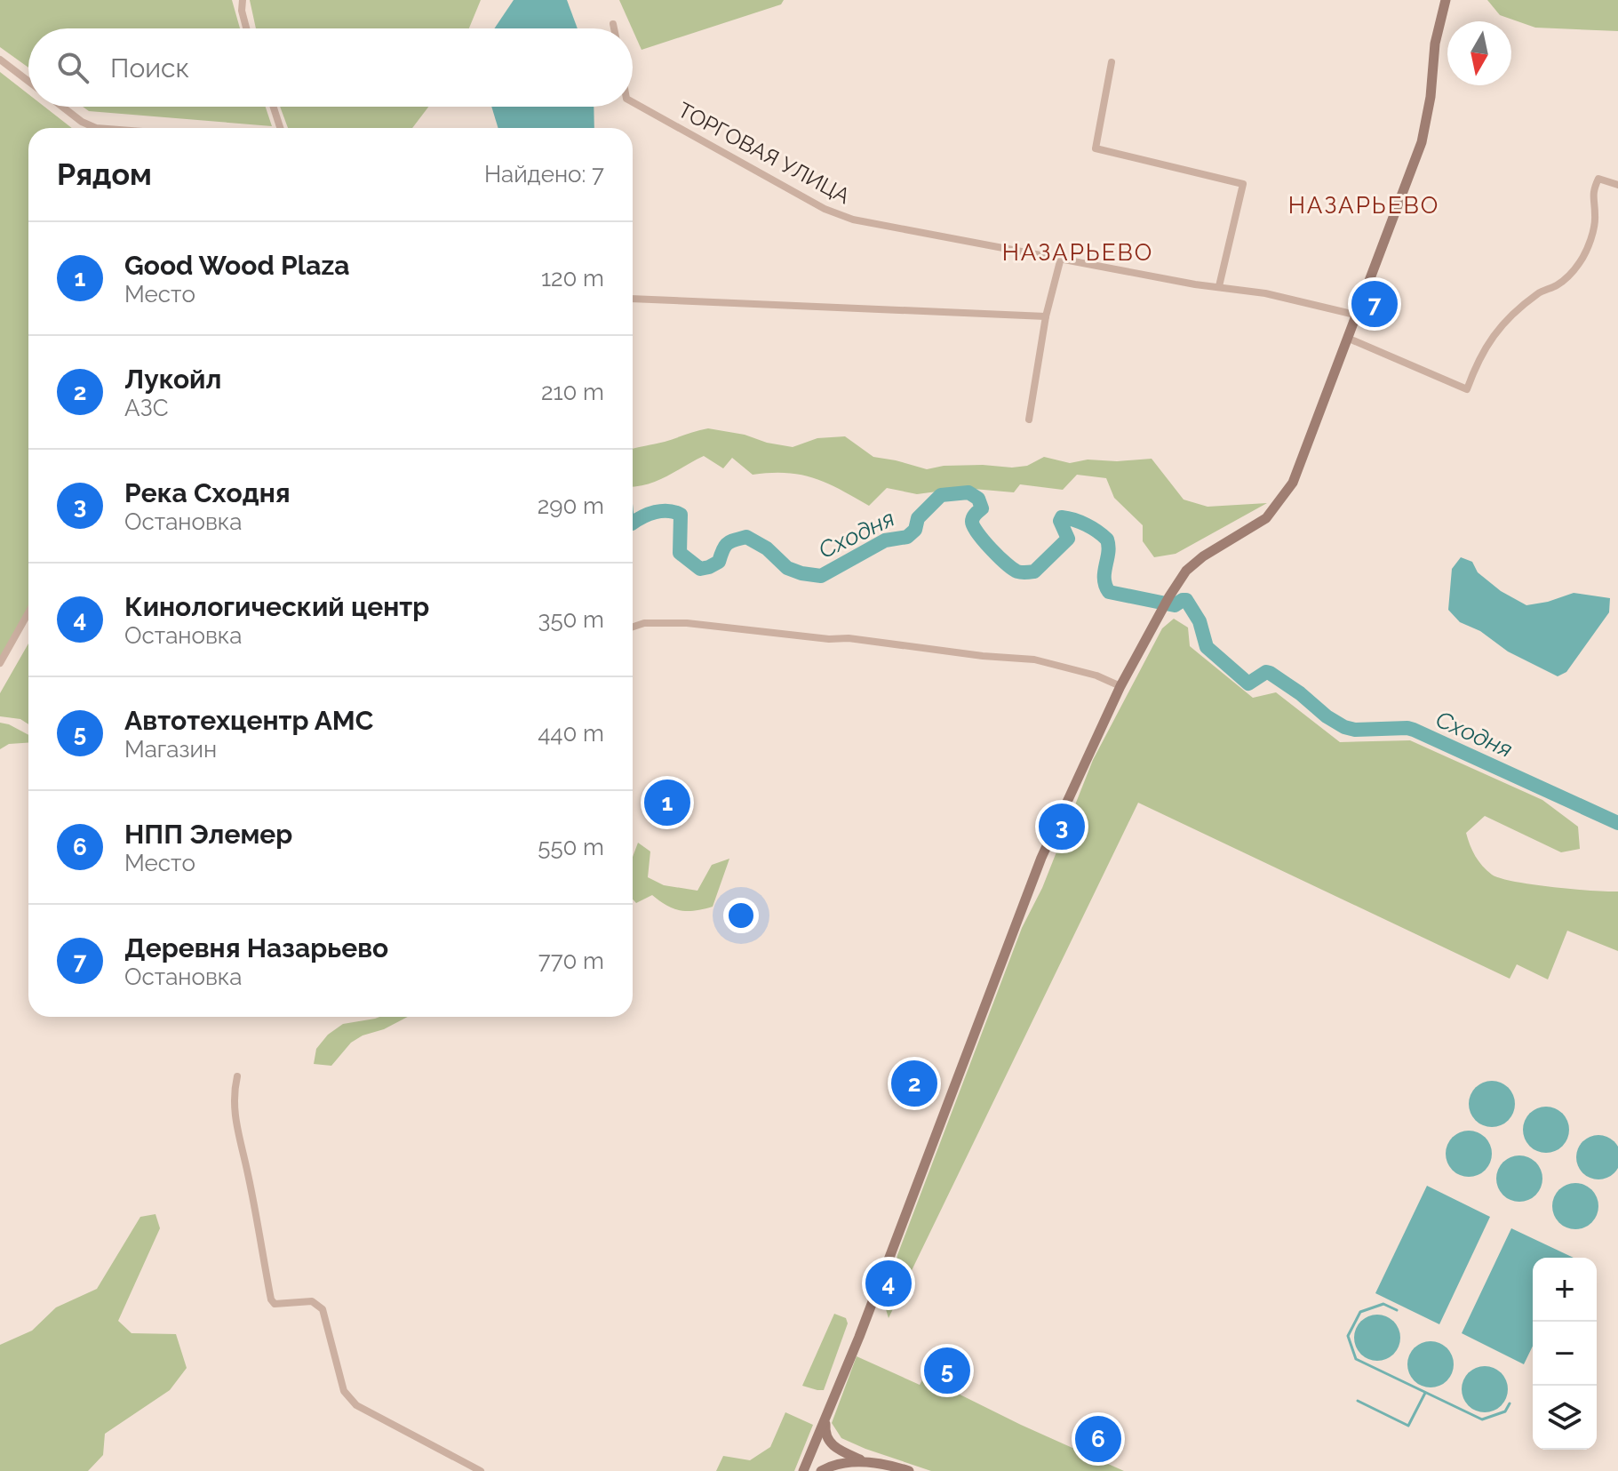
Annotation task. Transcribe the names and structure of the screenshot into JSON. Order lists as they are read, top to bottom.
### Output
{
  "streets": {
    "street": ["ТОРГОВАЯ УЛИЦА"]
  },
  "districts": ["НАЗАРЬЕВО", "НАЗАРЬЕВО"],
  "water": ["Сходня"],
  "north": "bottom",
  "page": {
    "search": "Поиск",
    "heading": ["Рядом", "Найдено: 7"],
    "list": [
      {
        "mark": "1",
        "name": "Good Wood Plaza",
        "note": "Место",
        "value": "120 m"
      },
      {
        "mark": "2",
        "name": "Лукойл",
        "note": "АЗС",
        "value": "210 m"
      },
      {
        "mark": "3",
        "name": "Река Сходня",
        "note": "Остановка",
        "value": "290 m"
      },
      {
        "mark": "4",
        "name": "Кинологический центр",
        "note": "Остановка",
        "value": "350 m"
      },
      {
        "mark": "5",
        "name": "Автотехцентр АМС",
        "note": "Магазин",
        "value": "440 m"
      },
      {
        "mark": "6",
        "name": "НПП Элемер",
        "note": "Место",
        "value": "550 m"
      },
      {
        "mark": "7",
        "name": "Деревня Назарьево",
        "note": "Остановка",
        "value": "770 m"
      }
    ],
    "pins": [
      "7",
      "1",
      "3",
      "2",
      "4",
      "5",
      "6"
    ],
    "map_buttons": ["+", "−"]
  }
}
